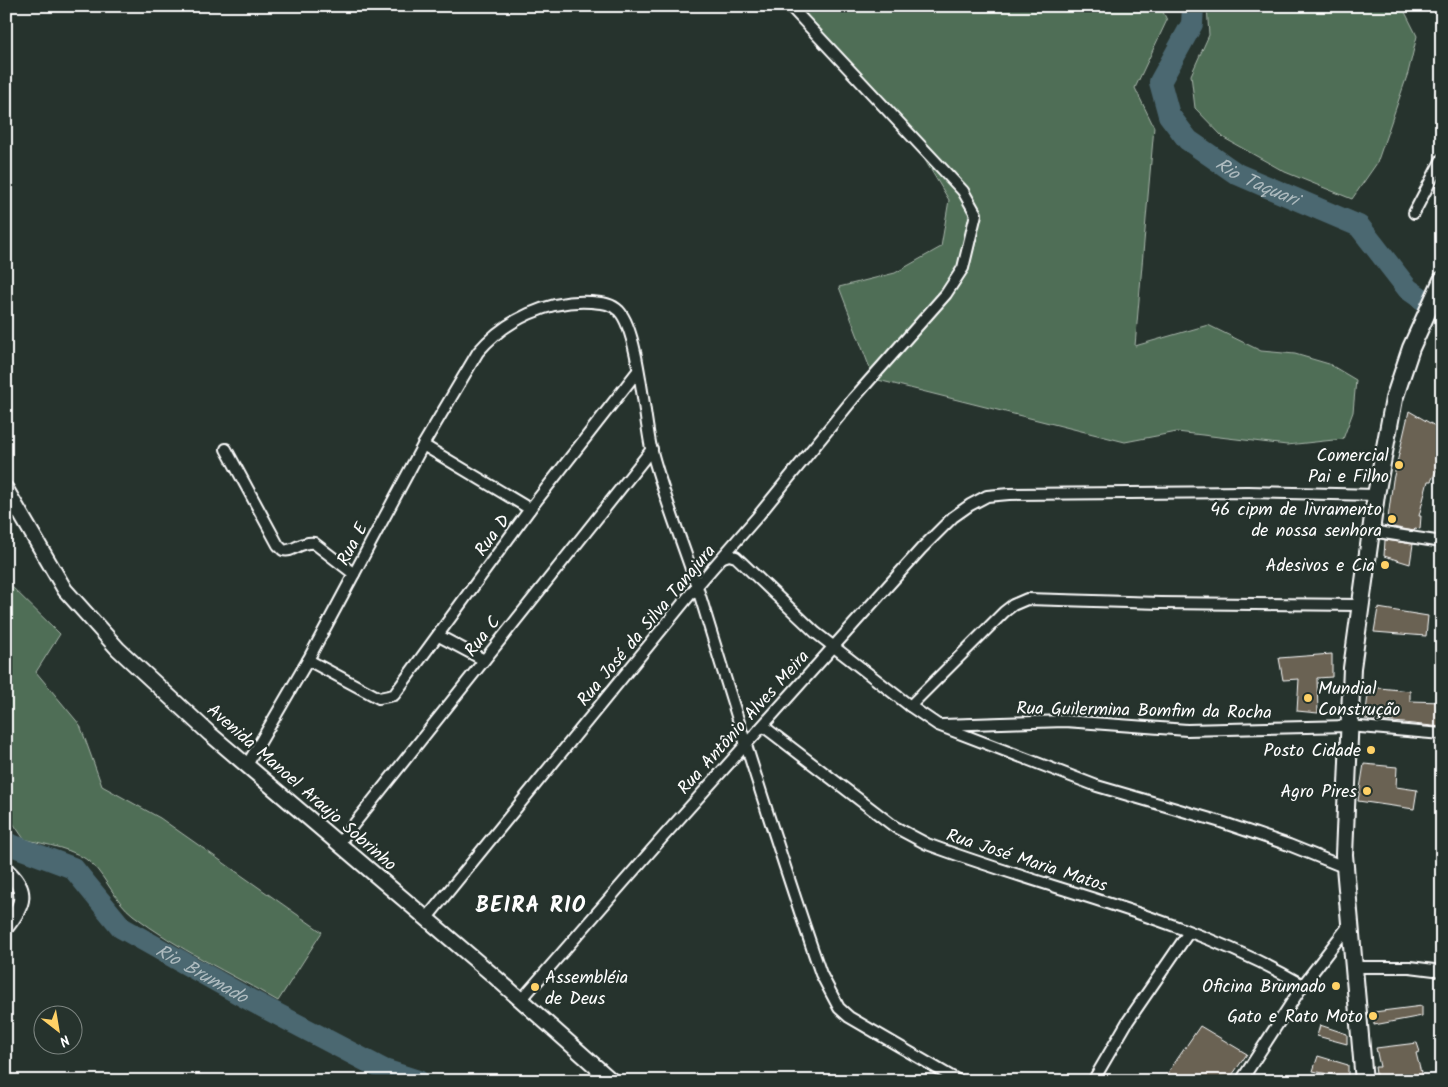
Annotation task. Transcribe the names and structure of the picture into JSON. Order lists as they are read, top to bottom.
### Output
{
  "streets": {
    "street": [
      "Rua D",
      "Rua E",
      "Rua José da Silva Tanajura",
      "Rua C",
      "Rua Guilermina Bomfim da Rocha",
      "Rua Antônio Alves Meira",
      "Avenida Manoel Araujo Sobrinho",
      "Rua José Maria Matos"
    ]
  },
  "crossings": [
    ["Rua D", "Rua E"],
    ["Rua E", "Rua José da Silva Tanajura"],
    ["Rua E", "Rua C"],
    ["Rua E", "Rua Antônio Alves Meira"],
    ["Rua E", "Avenida Manoel Araujo Sobrinho"],
    ["Rua José da Silva Tanajura", "Avenida Manoel Araujo Sobrinho"],
    ["Rua C", "Avenida Manoel Araujo Sobrinho"],
    ["Rua Antônio Alves Meira", "Avenida Manoel Araujo Sobrinho"],
    ["Rua Antônio Alves Meira", "Rua José Maria Matos"]
  ],
  "districts": ["BEIRA RIO"],
  "water": ["Rio Taquari", "Rio Brumado"],
  "places": [
    "Comercial Pai e Filho",
    "46 cipm de livramento de nossa senhora",
    "Adesivos e Cia",
    "Mundial Construção",
    "Posto Cidade",
    "Agro Pires",
    "Oficina Brumado",
    "Assembléia de Deus",
    "Gato e Rato Moto"
  ],
  "north": "bottom right"
}
